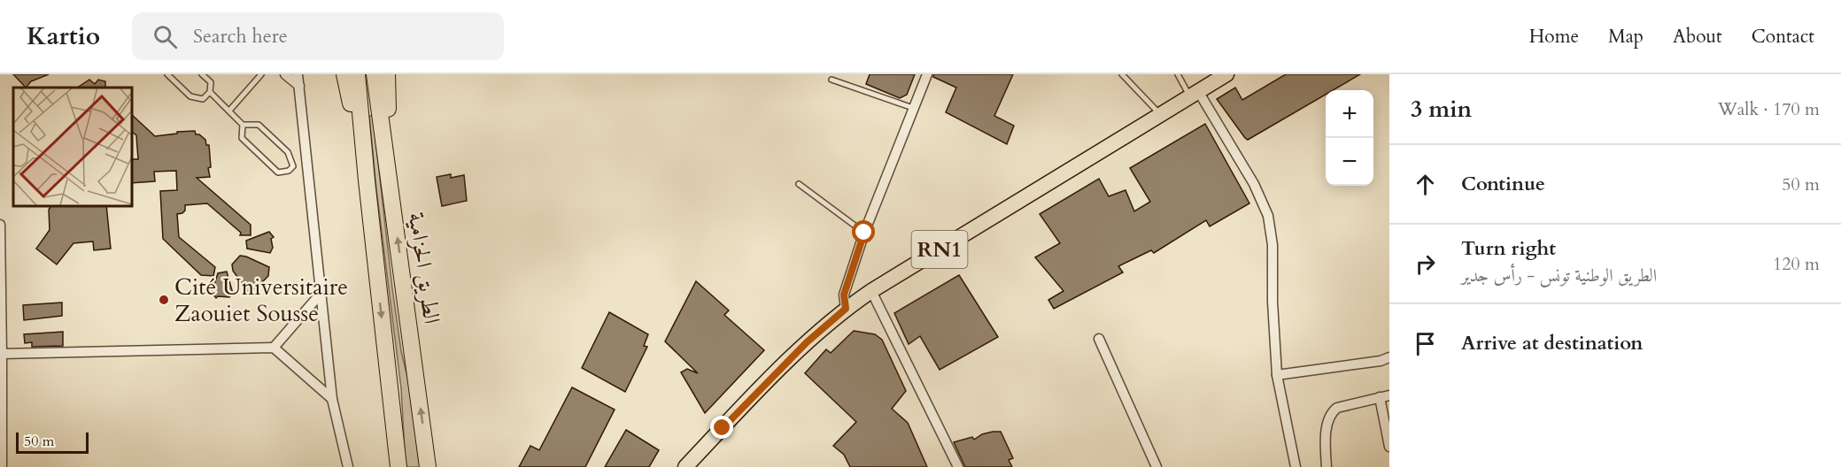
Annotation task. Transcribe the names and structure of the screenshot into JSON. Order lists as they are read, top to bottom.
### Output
{
  "streets": {
    "highway": ["الطريق الحزامية"],
    "main road": ["RN1"]
  },
  "places": ["Cité Universitaire Zaouiet Sousse"],
  "scale_bar": "50 m",
  "page": {
    "header": "Kartio",
    "search": "Search here",
    "nav": [
      "Home",
      "Map",
      "About",
      "Contact"
    ],
    "heading": ["3 min", "Walk · 170 m"],
    "map_buttons": ["+", "−"],
    "list": [
      ["Continue", "50 m"],
      ["Turn right", "الطريق الوطنية تونس - رأس جدير", "120 m"],
      "Arrive at destination"
    ],
    "scale": "50 m"
  }
}
